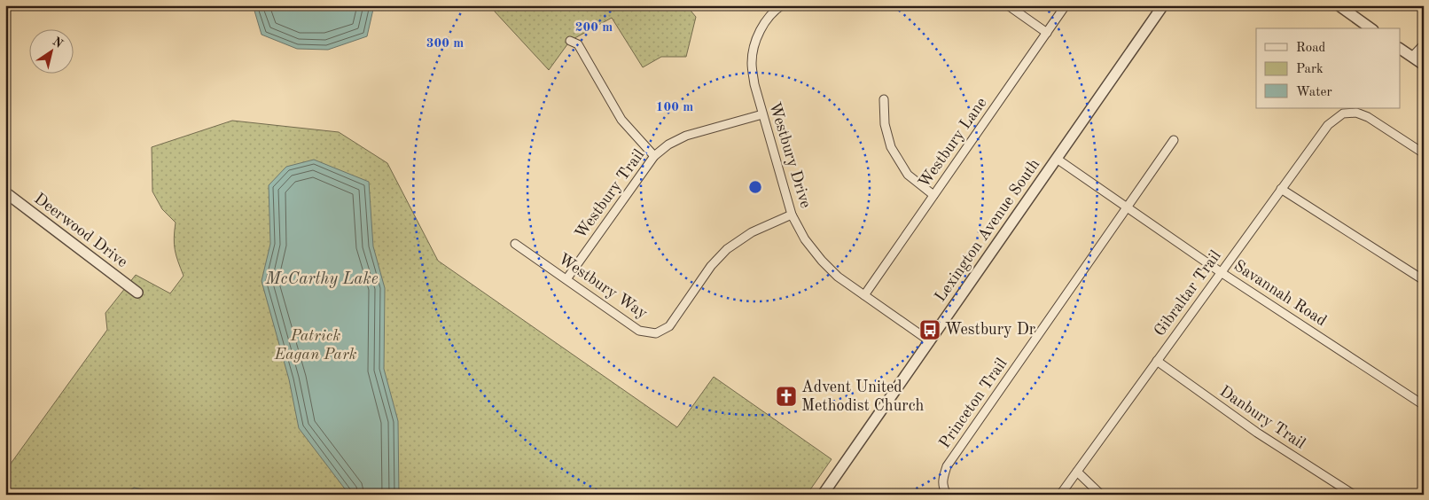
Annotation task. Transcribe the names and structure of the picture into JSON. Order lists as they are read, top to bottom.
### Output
{
  "streets": {
    "street": [
      "Westbury Lane",
      "Westbury Drive",
      "Westbury Trail",
      "Deerwood Drive",
      "Lexington Avenue South",
      "Westbury Way",
      "Gibraltar Trail",
      "Savannah Road",
      "Princeton Trail",
      "Danbury Trail"
    ]
  },
  "crossings": [
    ["Westbury Lane", "Westbury Drive"],
    ["Westbury Drive", "Westbury Trail"],
    ["Westbury Drive", "Lexington Avenue South"],
    ["Westbury Drive", "Westbury Way"],
    ["Westbury Trail", "Westbury Way"],
    ["Lexington Avenue South", "Savannah Road"],
    ["Gibraltar Trail", "Savannah Road"],
    ["Gibraltar Trail", "Danbury Trail"],
    ["Savannah Road", "Princeton Trail"]
  ],
  "water": ["McCarthy Lake"],
  "parks": ["Patrick Eagan Park"],
  "places": {
    "bus stop": ["Westbury Dr"],
    "church": ["Advent United Methodist Church"]
  },
  "legend": ["Road", "Park", "Water"],
  "north": "top right",
  "rings": ["200 m", "300 m", "100 m"]
}
